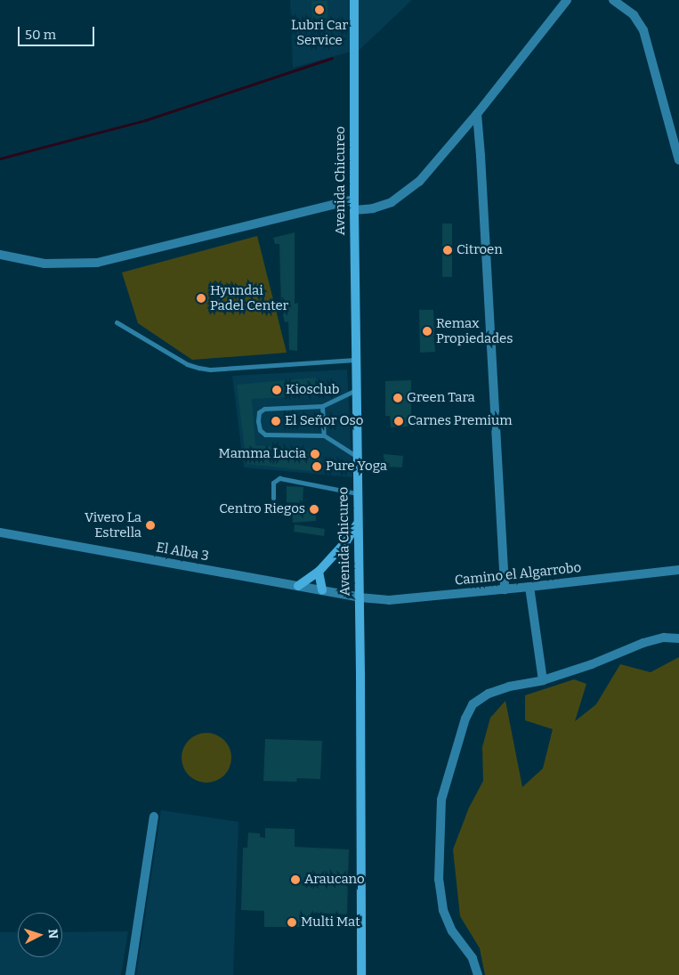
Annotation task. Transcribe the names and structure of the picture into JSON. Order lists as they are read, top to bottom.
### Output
{
  "streets": {
    "main road": ["Avenida Chicureo"],
    "street": ["El Alba 3", "Camino el Algarrobo"]
  },
  "crossings": [
    ["Avenida Chicureo", "El Alba 3"],
    ["Avenida Chicureo", "Camino el Algarrobo"],
    ["El Alba 3", "Camino el Algarrobo"]
  ],
  "places": [
    "Lubri Car Service",
    "Citroen",
    "Hyundai Padel Center",
    "Remax Propiedades",
    "Kiosclub",
    "Green Tara",
    "El Señor Oso",
    "Carnes Premium",
    "Mamma Lucia",
    "Pure Yoga",
    "Centro Riegos",
    "Vivero La Estrella",
    "Araucano",
    "Multi Mat"
  ],
  "scale_bar": "50 m",
  "north": "right"
}
